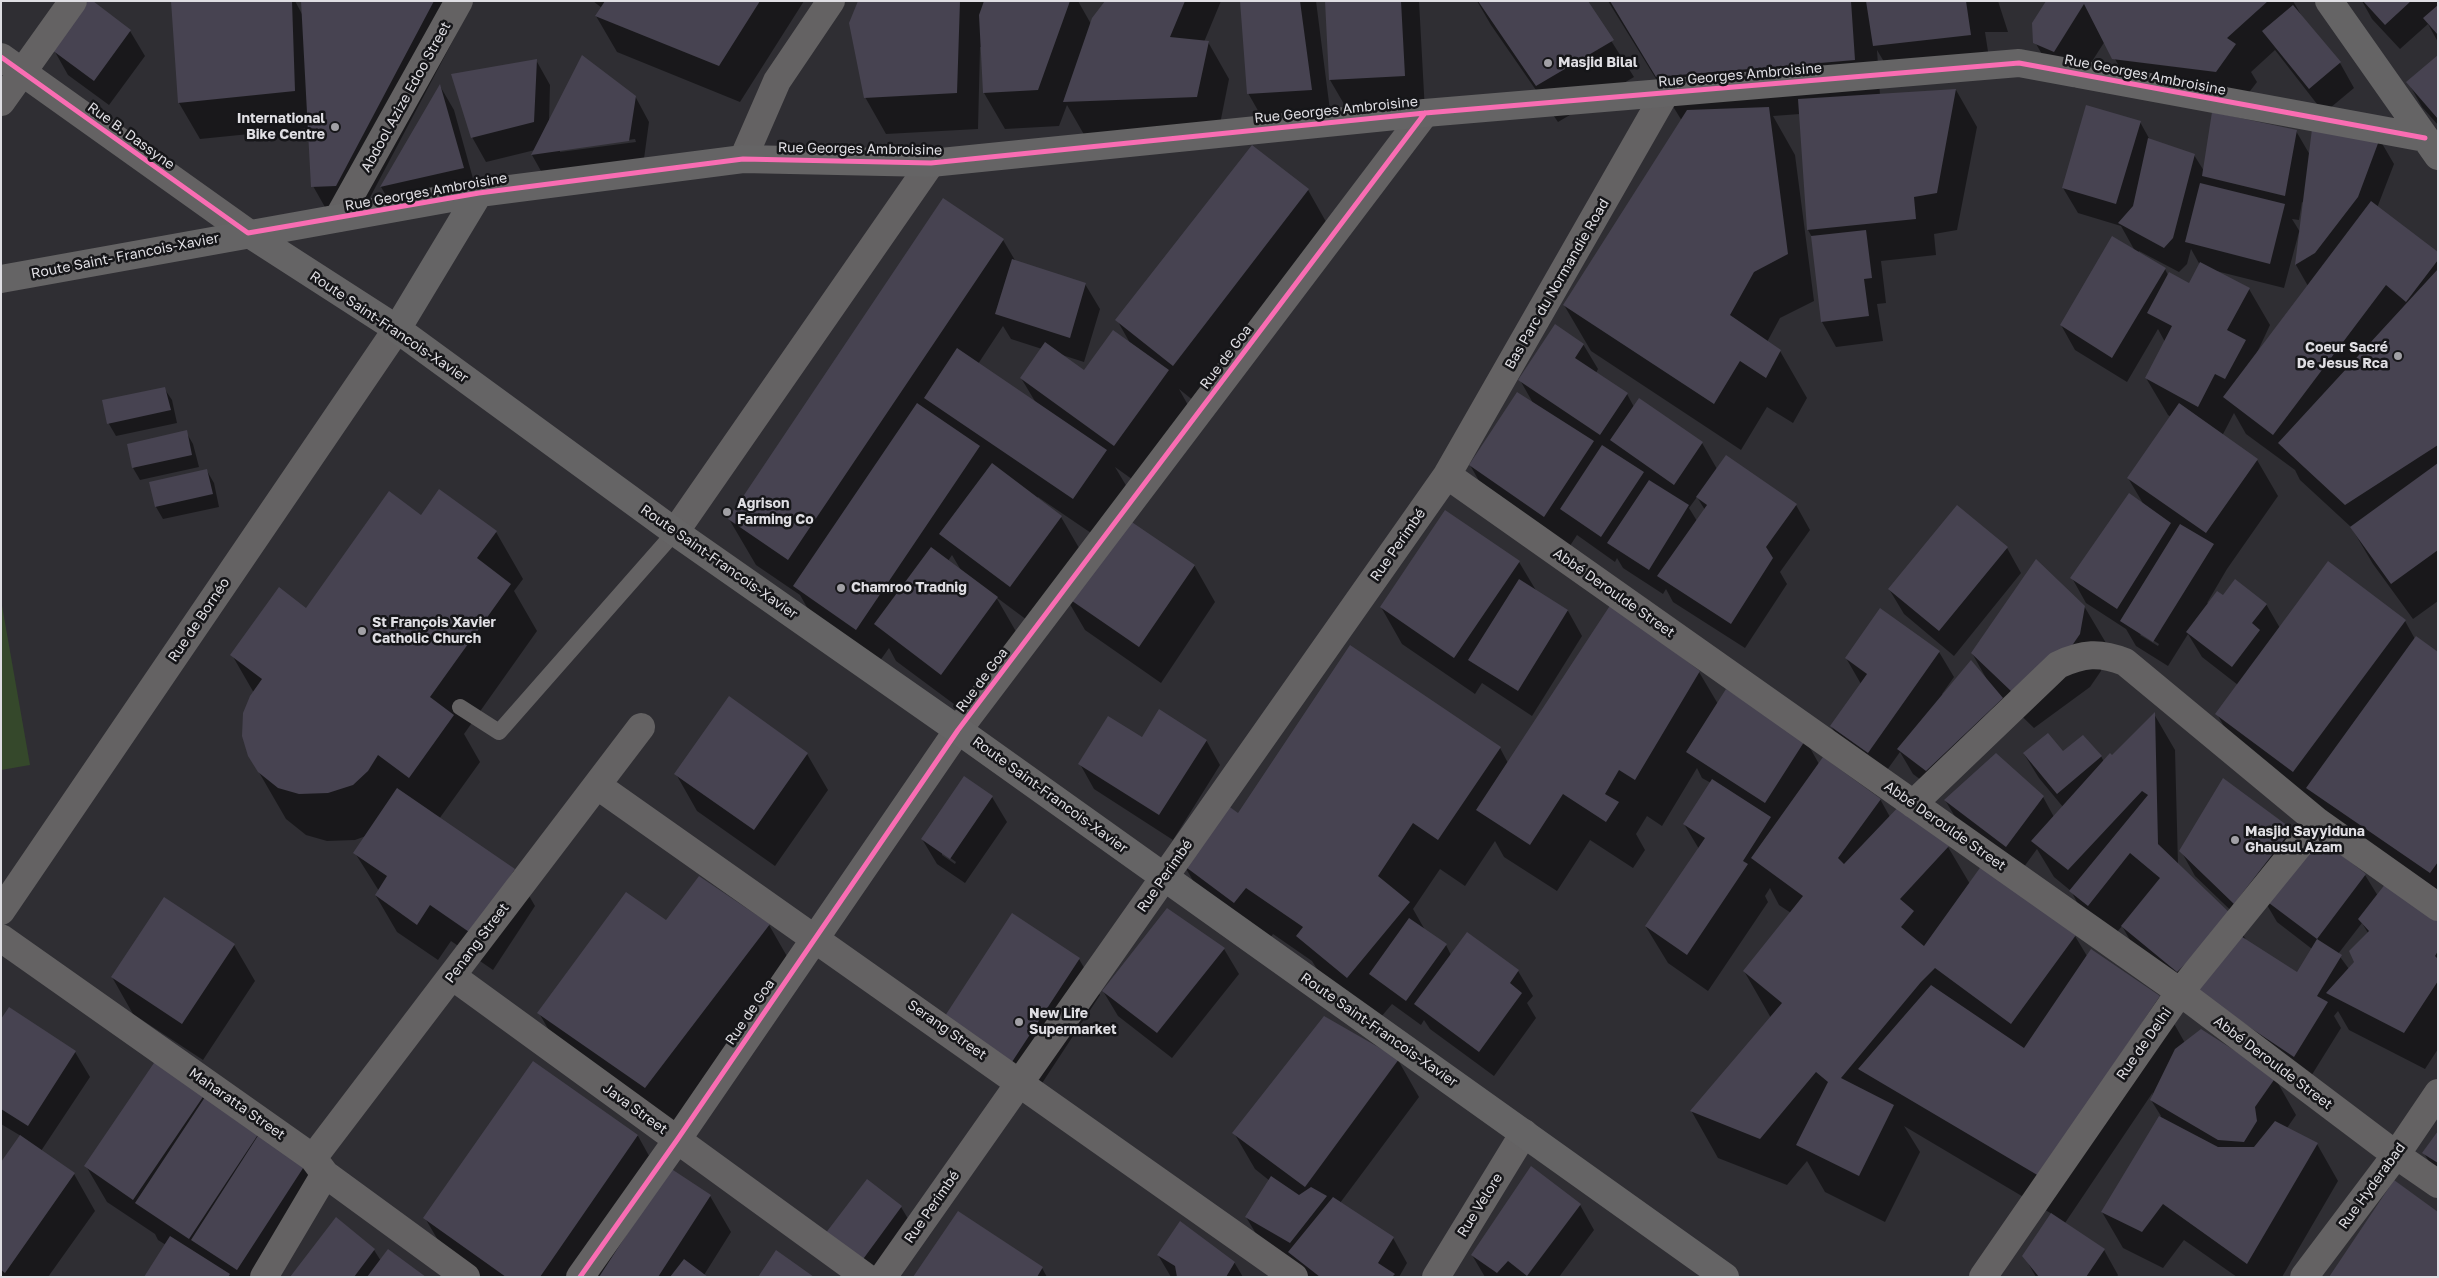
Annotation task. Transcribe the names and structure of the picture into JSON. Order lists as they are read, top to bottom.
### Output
{
  "streets": {
    "street": [
      "Rue Georges Ambroisine",
      "Abdool Azize Edoo Street",
      "Rue B. Dassyne",
      "Route Saint- Francois-Xavier",
      "Bas Parc du Normandie Road",
      "Route Saint-Francois-Xavier",
      "Rue de Goa",
      "Rue Perimbé",
      "Abbé Deroulde Street",
      "Rue de Bornéo",
      "Penang Street",
      "Serang Street",
      "Rue de Delhi",
      "Maharatta Street",
      "Java Street",
      "Rue Hyderabad",
      "Rue Velore"
    ]
  },
  "crossings": [
    ["Rue Georges Ambroisine", "Abdool Azize Edoo Street"],
    ["Rue Georges Ambroisine", "Rue B. Dassyne"],
    ["Rue Georges Ambroisine", "Route Saint- Francois-Xavier"],
    ["Rue Georges Ambroisine", "Bas Parc du Normandie Road"],
    ["Rue Georges Ambroisine", "Route Saint-Francois-Xavier"],
    ["Rue Georges Ambroisine", "Rue de Goa"],
    ["Rue B. Dassyne", "Route Saint- Francois-Xavier"],
    ["Rue B. Dassyne", "Route Saint-Francois-Xavier"],
    ["Route Saint- Francois-Xavier", "Route Saint-Francois-Xavier"],
    ["Bas Parc du Normandie Road", "Rue Perimbé"],
    ["Bas Parc du Normandie Road", "Abbé Deroulde Street"],
    ["Route Saint-Francois-Xavier", "Rue de Goa"],
    ["Route Saint-Francois-Xavier", "Rue Perimbé"],
    ["Route Saint-Francois-Xavier", "Rue de Bornéo"],
    ["Route Saint-Francois-Xavier", "Rue Velore"],
    ["Rue de Goa", "Serang Street"],
    ["Rue de Goa", "Java Street"],
    ["Rue Perimbé", "Abbé Deroulde Street"],
    ["Rue Perimbé", "Serang Street"],
    ["Abbé Deroulde Street", "Rue de Delhi"],
    ["Abbé Deroulde Street", "Rue Hyderabad"],
    ["Penang Street", "Serang Street"],
    ["Penang Street", "Maharatta Street"],
    ["Penang Street", "Java Street"]
  ],
  "places": [
    "Masjid Bilal",
    "International Bike Centre",
    "Coeur Sacré De Jesus Rca",
    "Agrison Farming Co",
    "Chamroo Tradnig",
    "St François Xavier Catholic Church",
    "Masjid Sayyiduna Ghausul Azam",
    "New Life Supermarket"
  ]
}
